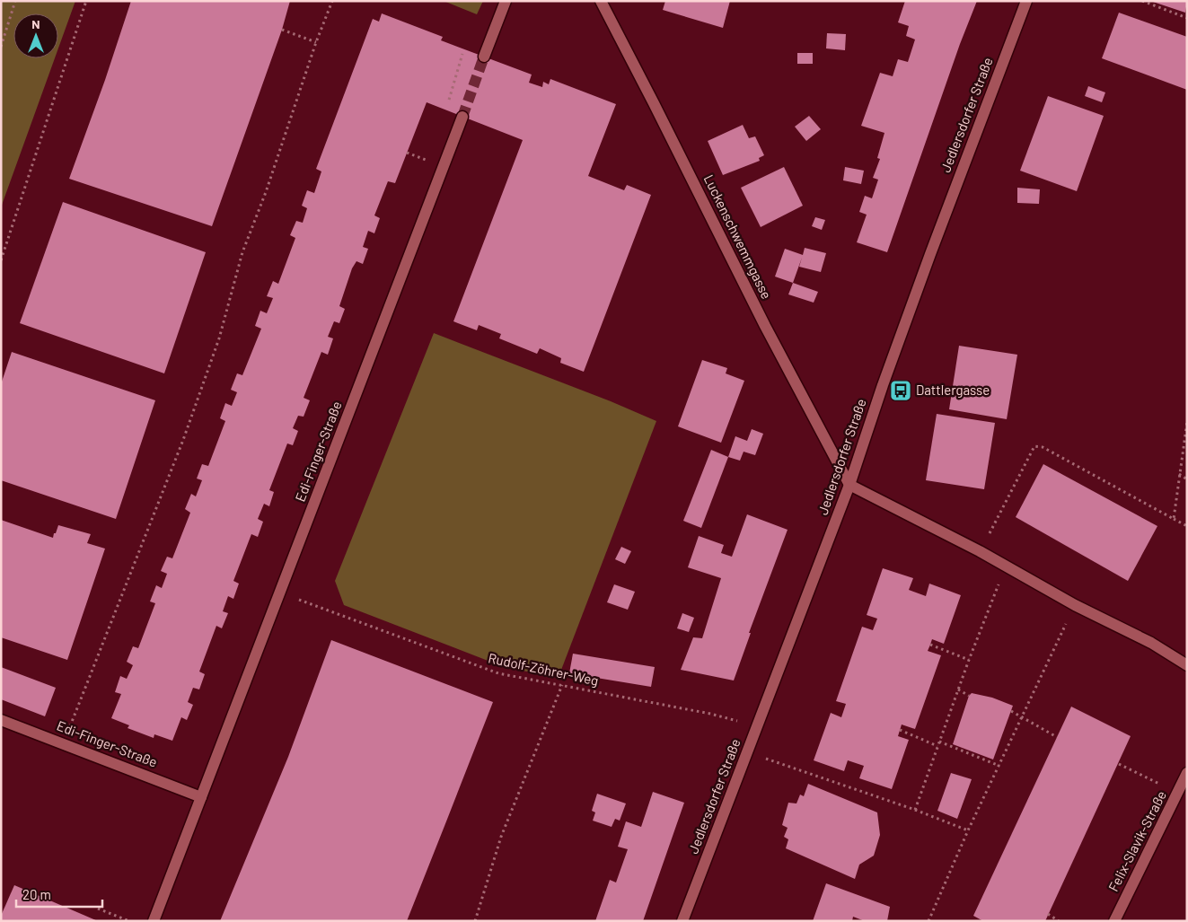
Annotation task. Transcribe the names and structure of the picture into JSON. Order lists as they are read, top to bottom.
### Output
{
  "streets": {
    "street": [
      "Jedlersdorfer Straße",
      "Luckenschwemmgasse",
      "Edi-Finger-Straße",
      "Felix-Slavik-Straße"
    ],
    "path": ["Rudolf-Zöhrer-Weg"]
  },
  "crossings": [
    ["Jedlersdorfer Straße", "Luckenschwemmgasse"],
    ["Jedlersdorfer Straße", "Rudolf-Zöhrer-Weg"],
    ["Edi-Finger-Straße", "Rudolf-Zöhrer-Weg"]
  ],
  "places": {
    "bus stop": ["Dattlergasse"]
  },
  "scale_bar": "20 m",
  "north": "top"
}
